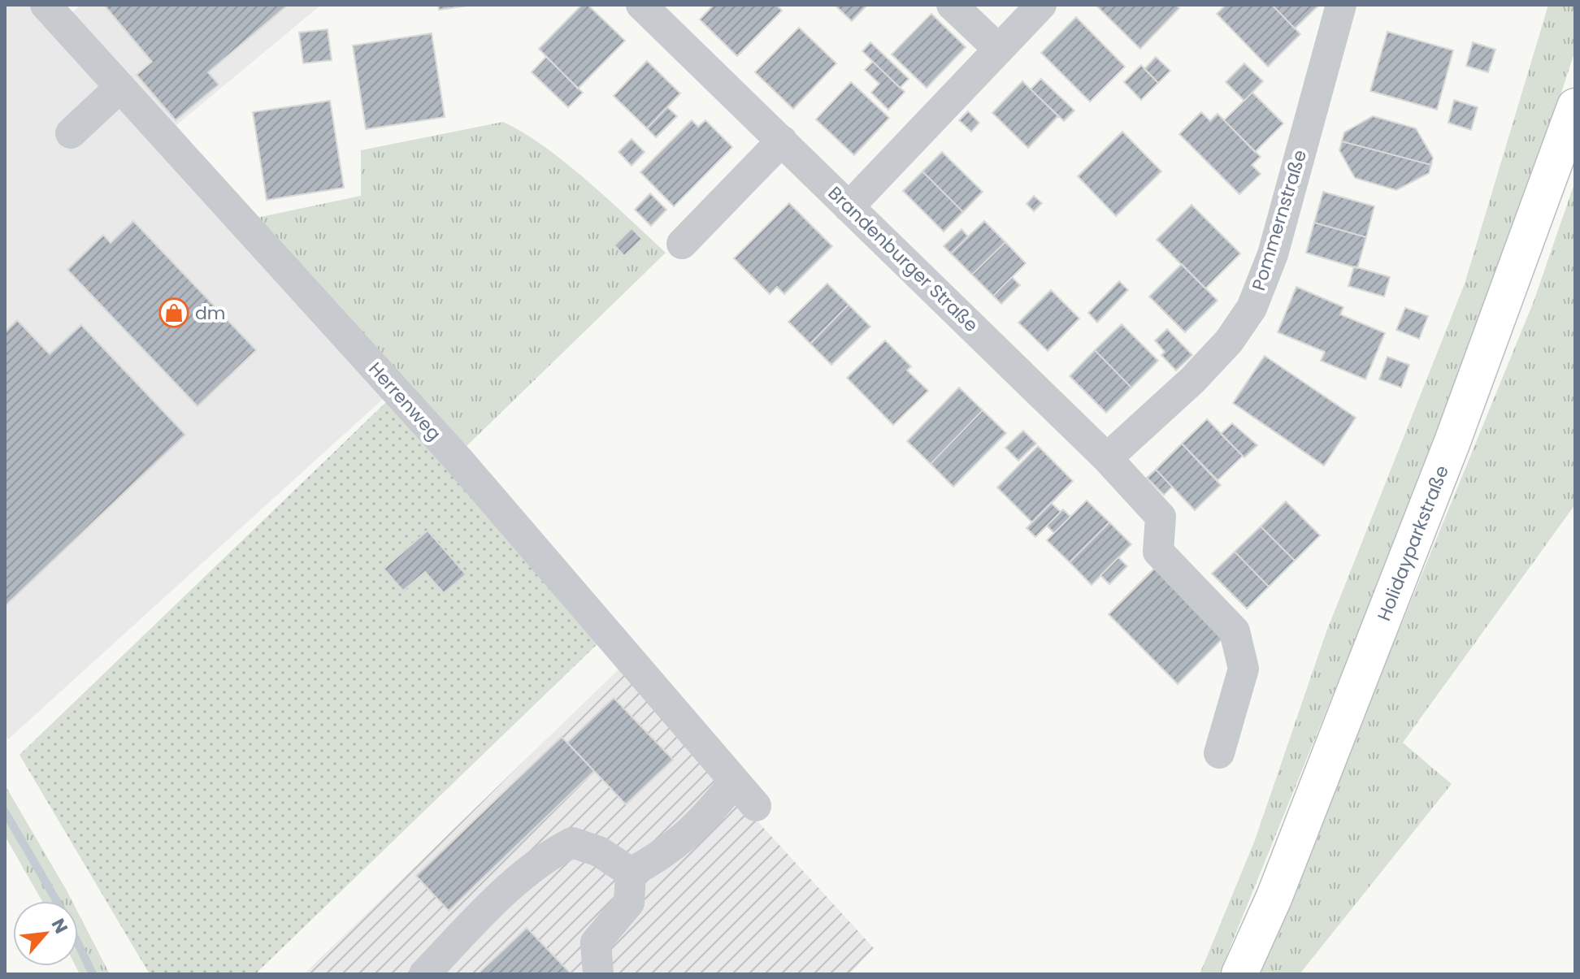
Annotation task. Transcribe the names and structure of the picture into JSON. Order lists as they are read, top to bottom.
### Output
{
  "streets": {
    "main road": ["Holidayparkstraße"],
    "street": ["Pommernstraße", "Brandenburger Straße", "Herrenweg"]
  },
  "crossings": [
    ["Pommernstraße", "Brandenburger Straße"]
  ],
  "places": {
    "shop": ["dm"]
  },
  "north": "top right"
}
